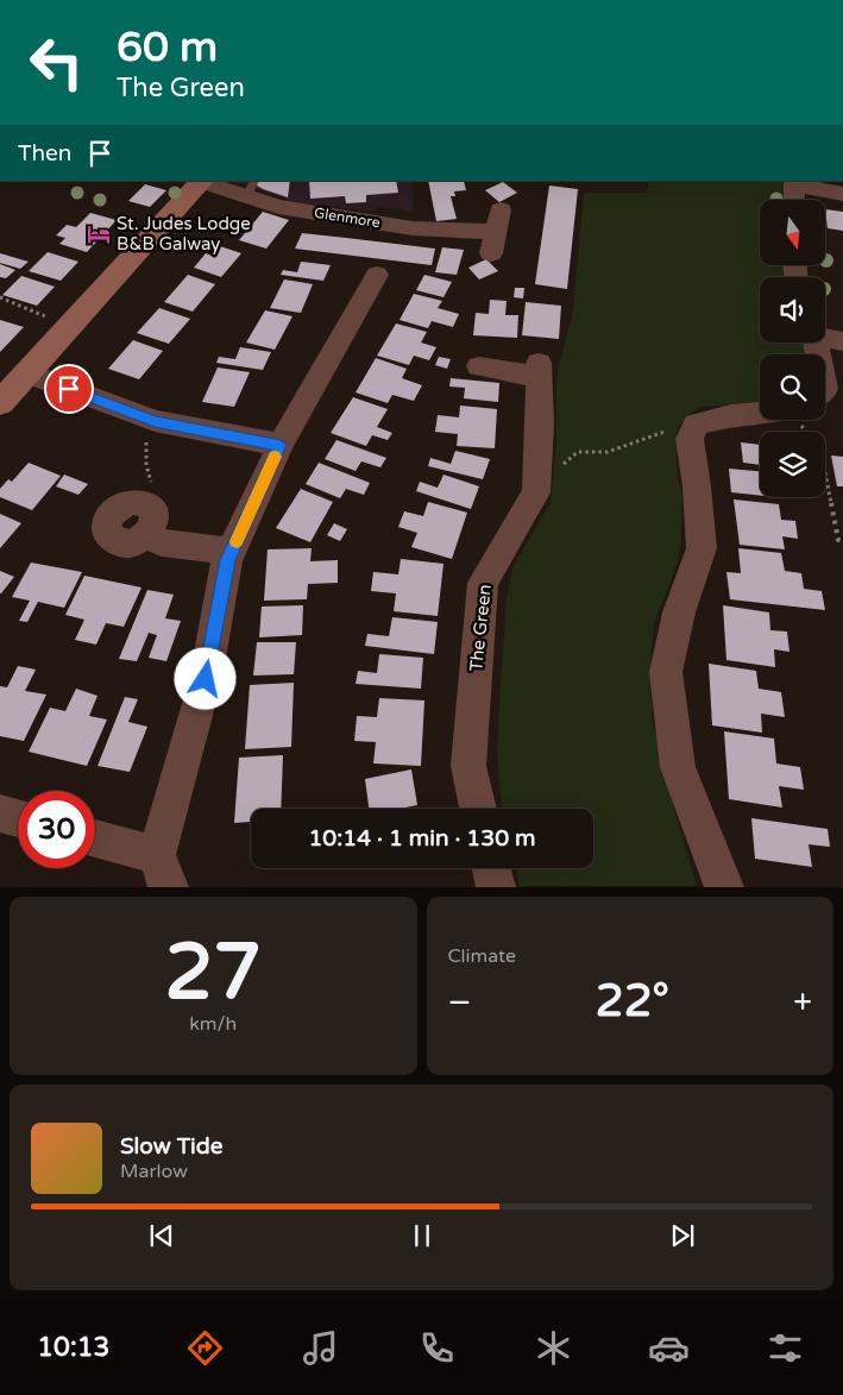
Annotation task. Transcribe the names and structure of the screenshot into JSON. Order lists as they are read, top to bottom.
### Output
{
  "streets": {
    "street": ["Glenmore", "The Green"]
  },
  "places": {
    "hotel": ["St. Judes Lodge B&B Galway"]
  },
  "north": "bottom",
  "page": {
    "turn": ["60 m", "The Green"],
    "then": "Then",
    "limit": "30",
    "trip": "10:14 · 1 min · 130 m",
    "tile": [
      ["27", "km/h"],
      "Climate"
    ],
    "heat": ["−", "22°", "+"],
    "song": ["Slow Tide", "Marlow"],
    "tabs": "10:13"
  }
}
